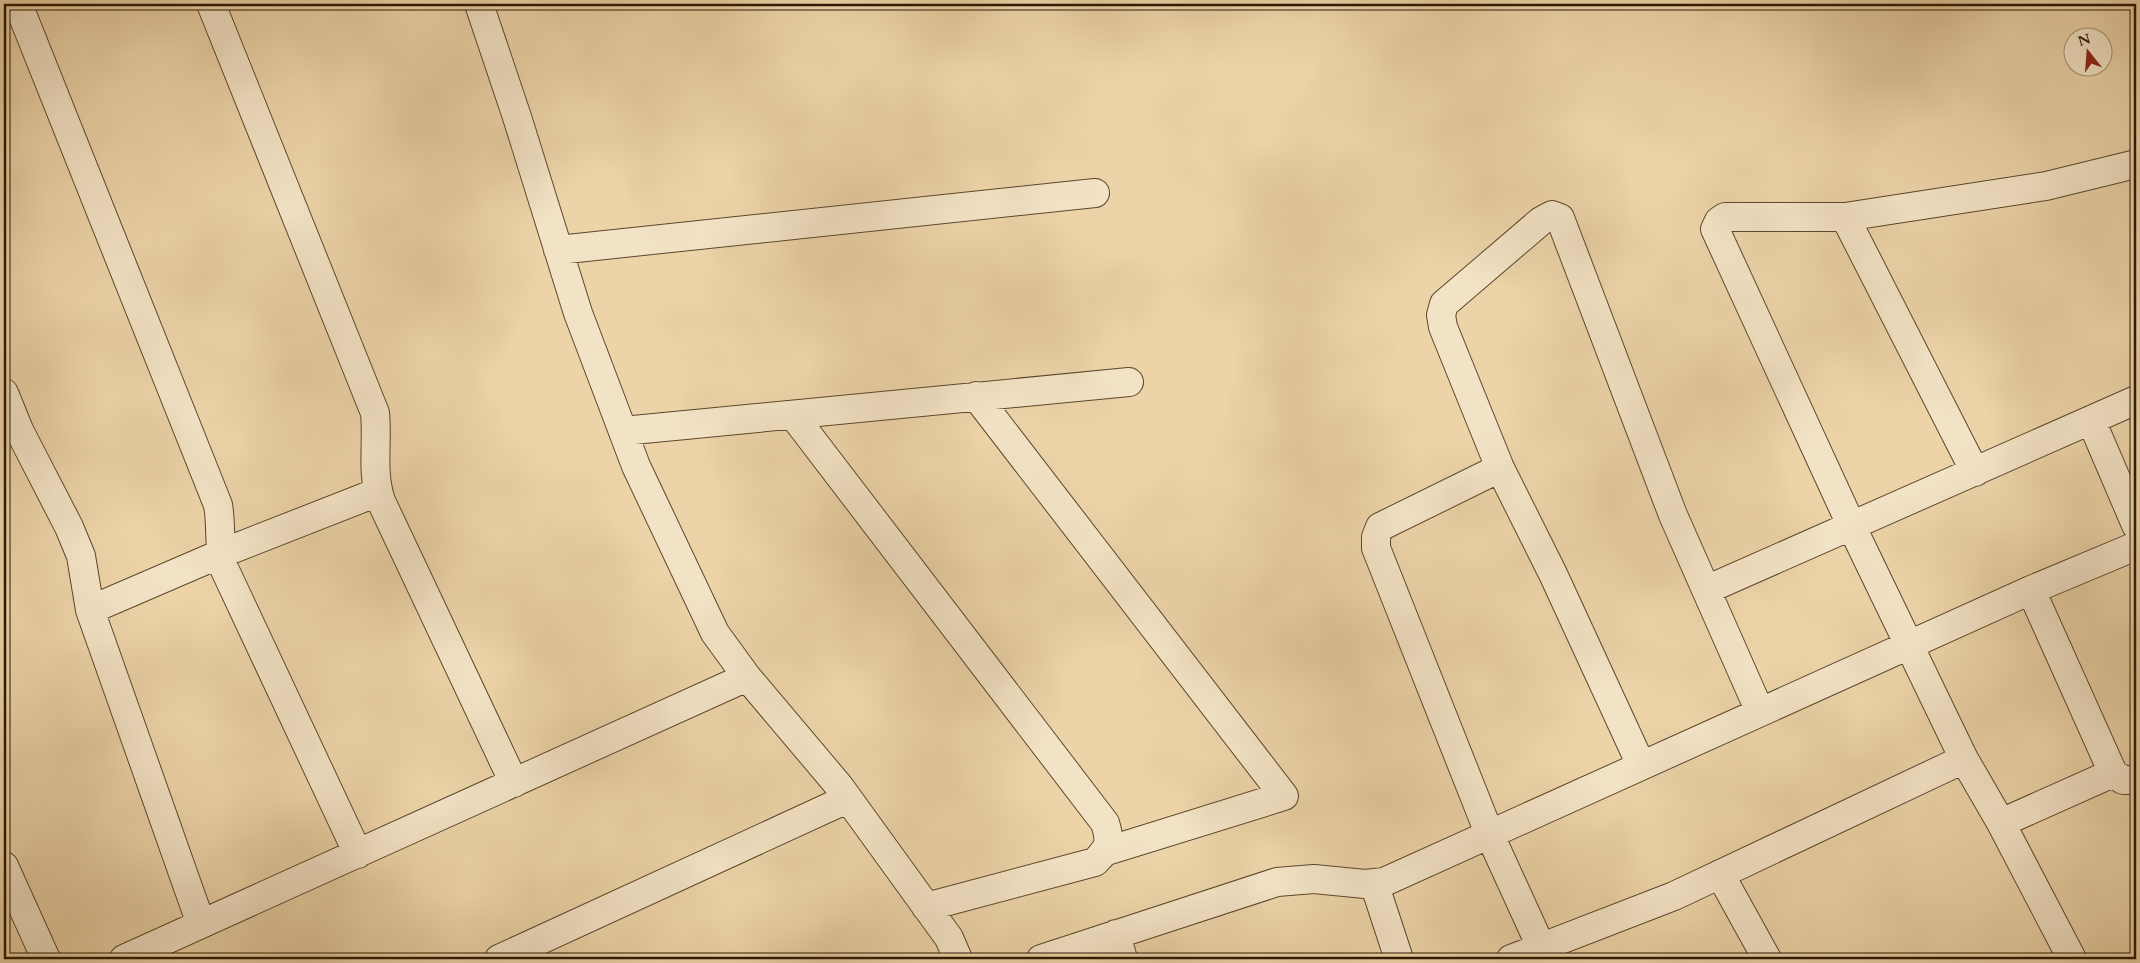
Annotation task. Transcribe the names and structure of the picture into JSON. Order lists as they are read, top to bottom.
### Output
{
  "north": "top"
}
